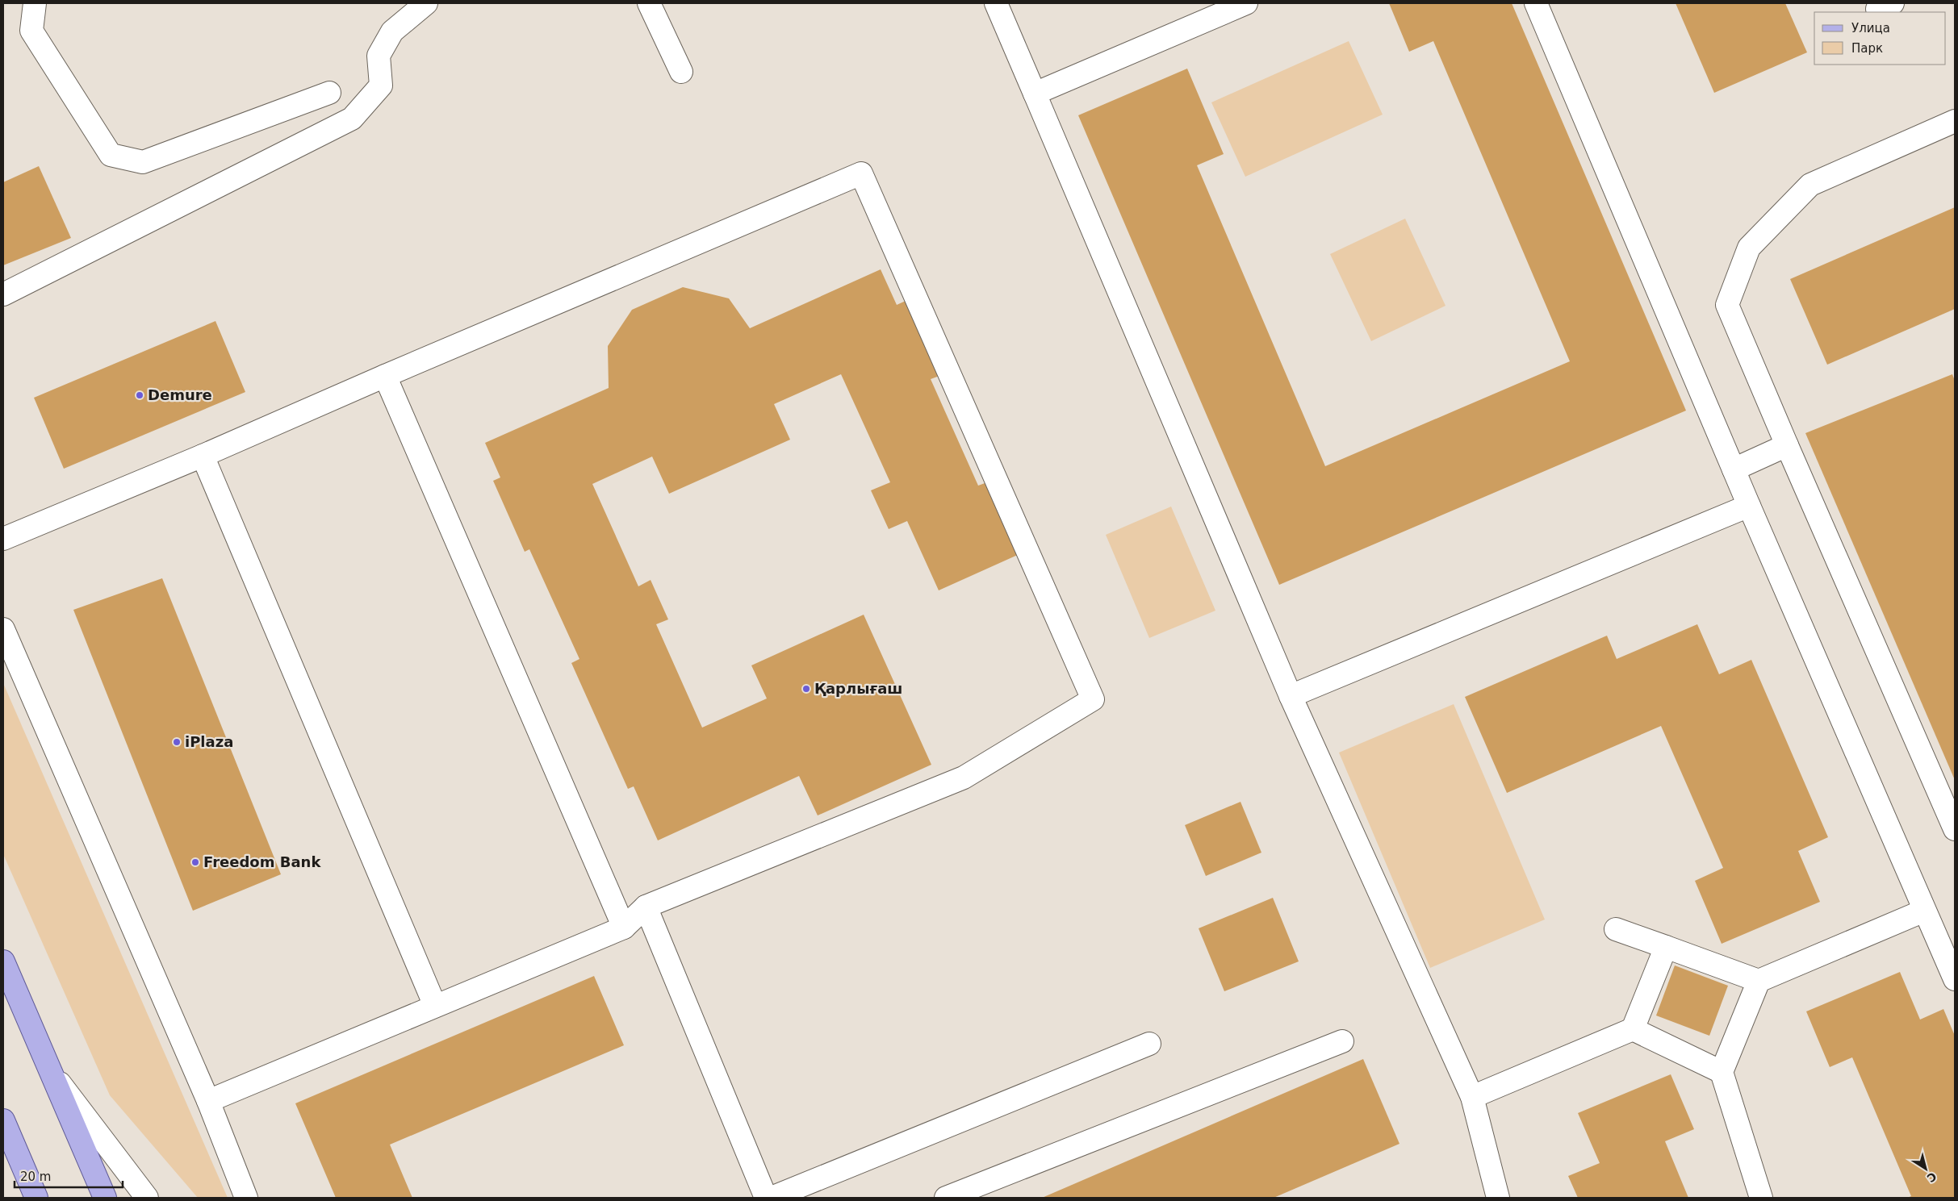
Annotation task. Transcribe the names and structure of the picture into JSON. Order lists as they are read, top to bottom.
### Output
{
  "places": [
    "Demure",
    "Қарлығаш",
    "iPlaza",
    "Freedom Bank"
  ],
  "legend": ["Улица", "Парк"],
  "scale_bar": "20 m",
  "north": "bottom right"
}
